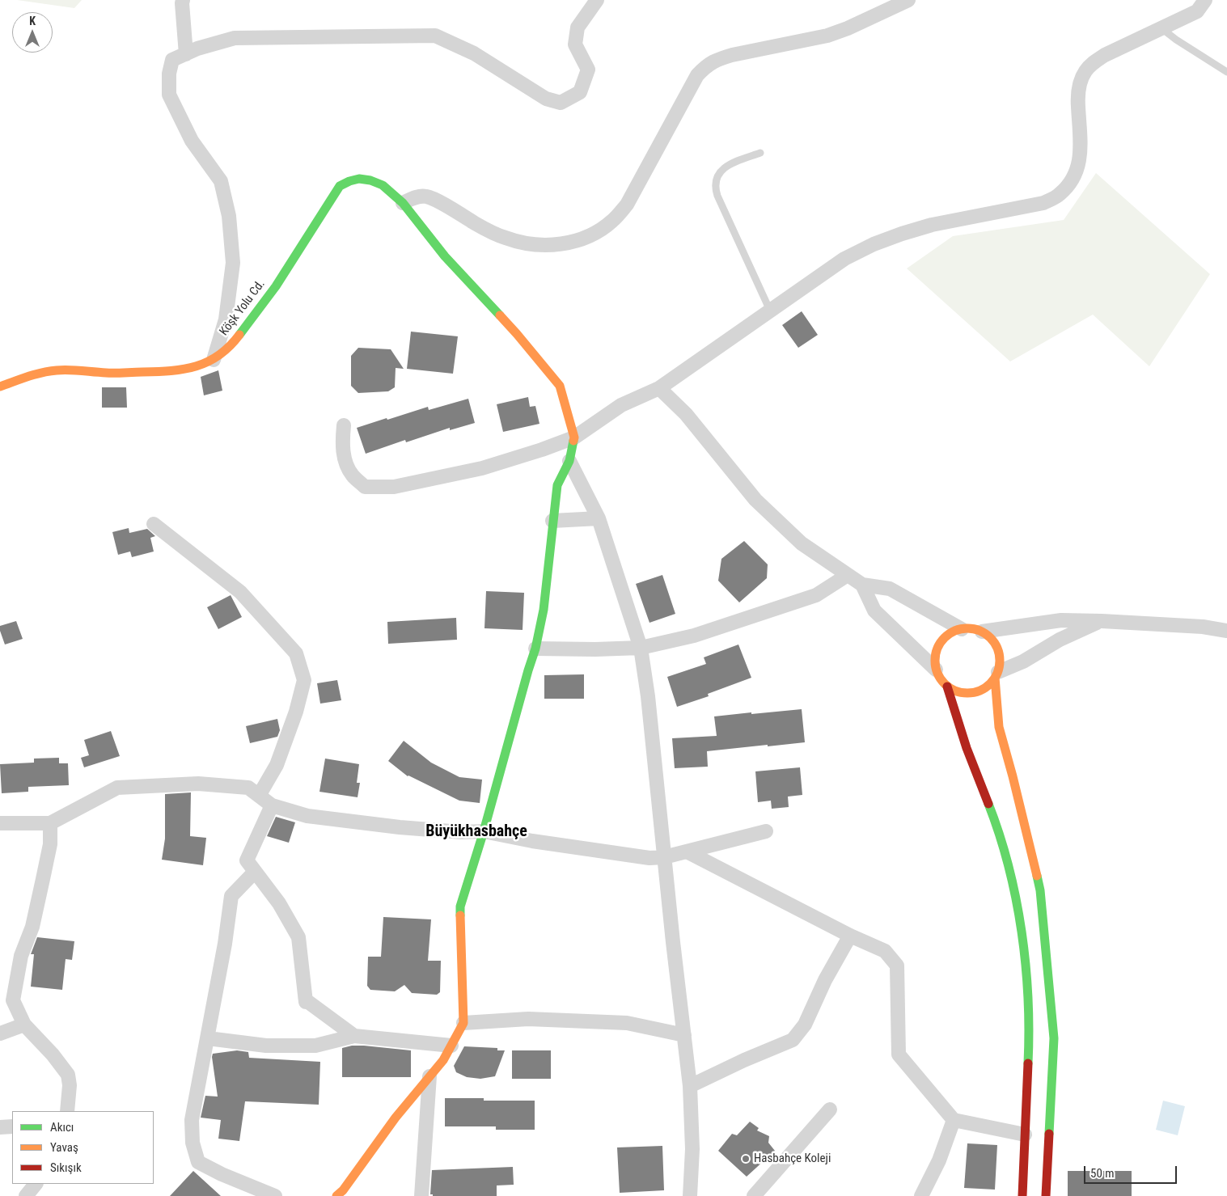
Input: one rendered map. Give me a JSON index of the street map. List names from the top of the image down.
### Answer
{
  "streets": {
    "street": ["Köşk Yolu Cd."]
  },
  "districts": ["Büyükhasbahçe"],
  "places": ["Hasbahçe Koleji"],
  "legend": ["Akıcı", "Yavaş", "Sıkışık"],
  "scale_bar": "50 m",
  "north": "top"
}
